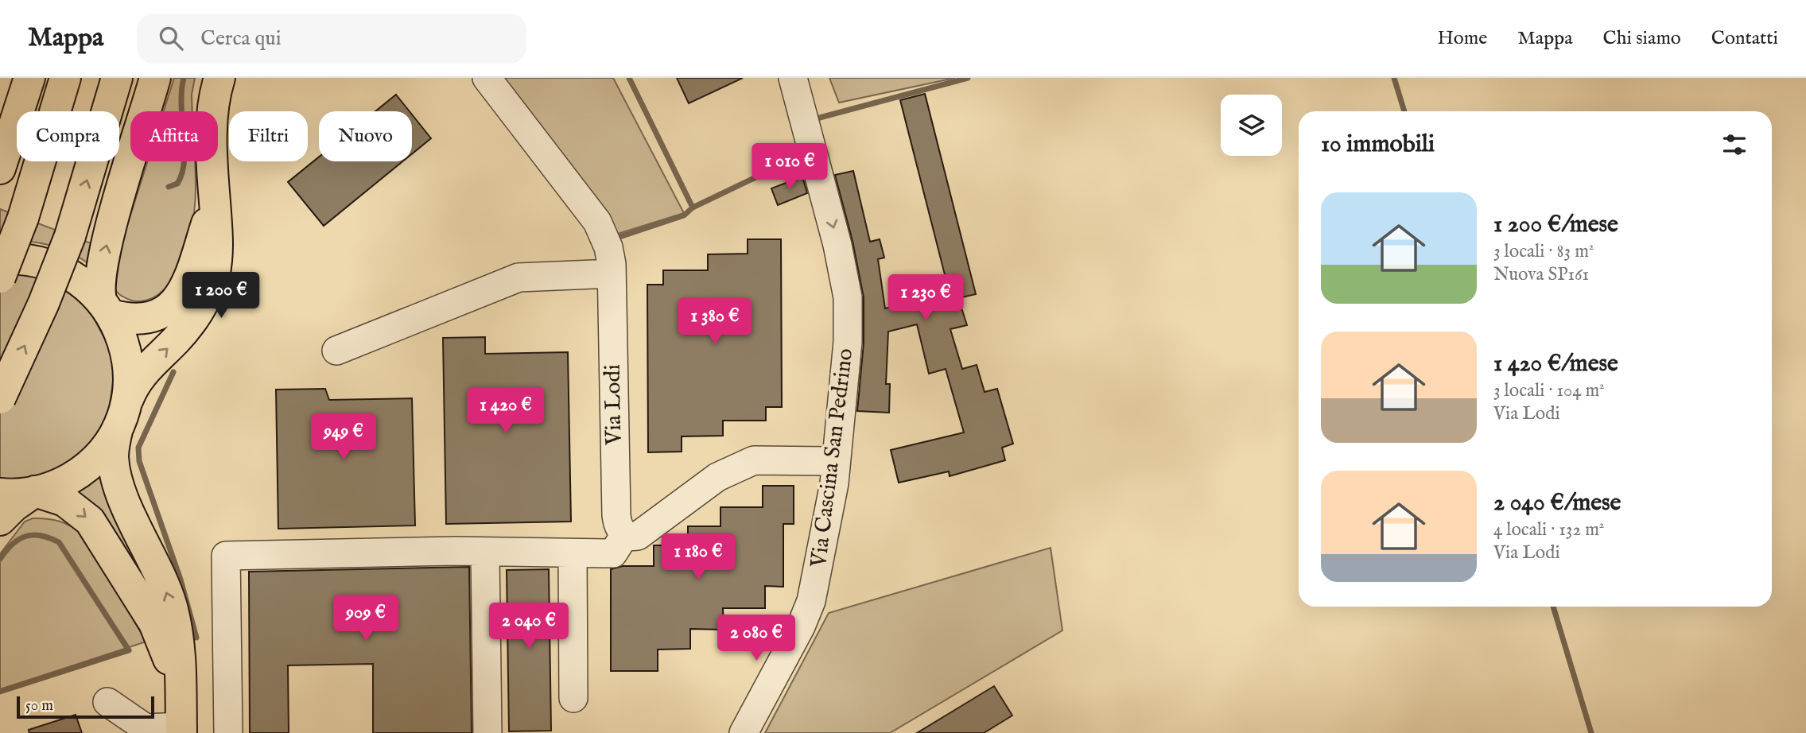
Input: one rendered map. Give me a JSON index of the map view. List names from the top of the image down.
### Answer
{
  "streets": {
    "street": ["Via Lodi", "Via Cascina San Pedrino"]
  },
  "one_way": ["Via Cascina San Pedrino"],
  "scale_bar": "50 m",
  "page": {
    "header": "Mappa",
    "search": "Cerca qui",
    "nav": [
      "Home",
      "Mappa",
      "Chi siamo",
      "Contatti"
    ],
    "chip": [
      "Compra",
      "Affitta",
      "Filtri",
      "Nuovo"
    ],
    "heading": "10 immobili",
    "price": [
      "1 010 €",
      "1 200 €",
      "1 230 €",
      "1 380 €",
      "1 420 €",
      "949 €",
      "1 180 €",
      "909 €",
      "2 040 €",
      "2 080 €"
    ],
    "list": [
      {
        "name": "1 200 €/mese",
        "note": "3 locali · 83 m² · Nuova SP161"
      },
      {
        "name": "1 420 €/mese",
        "note": "3 locali · 104 m² · Via Lodi"
      },
      {
        "name": "2 040 €/mese",
        "note": "4 locali · 132 m² · Via Lodi"
      }
    ],
    "scale": "50 m"
  }
}
